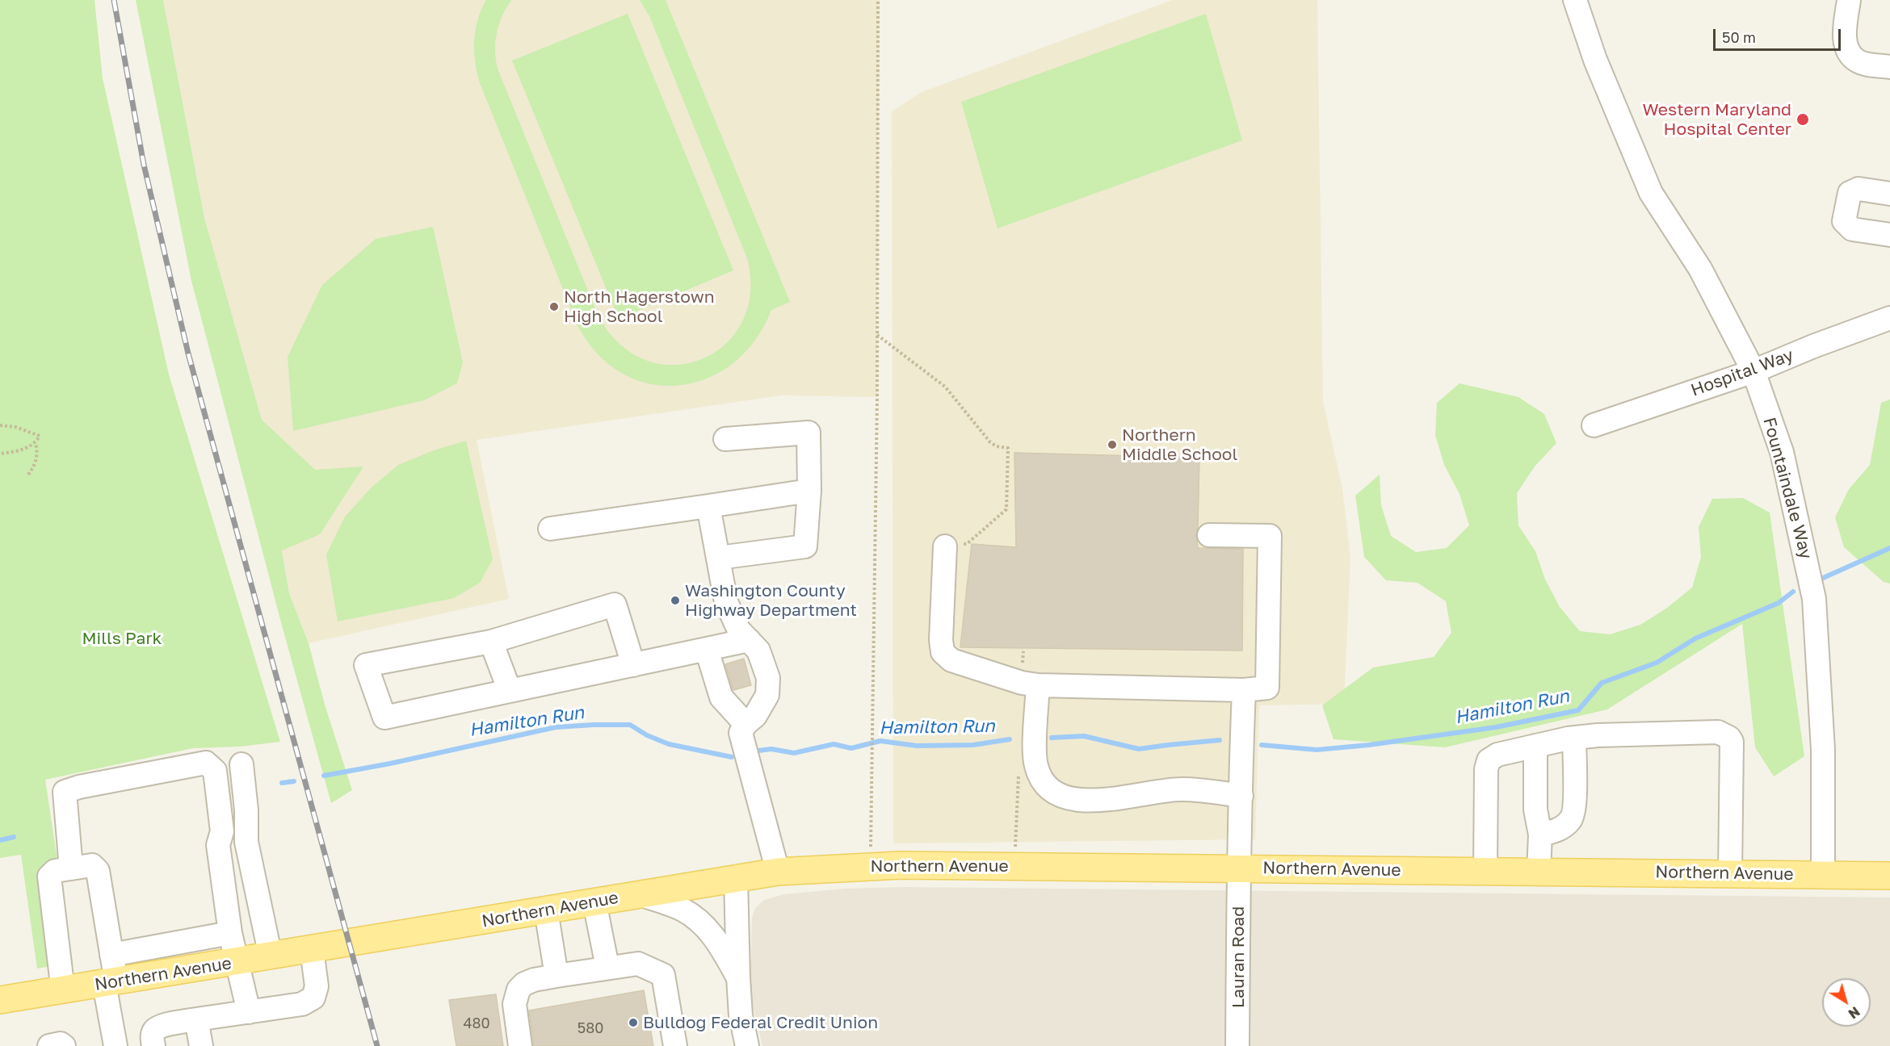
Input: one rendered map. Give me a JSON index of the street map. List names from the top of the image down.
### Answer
{
  "streets": {
    "main road": ["Northern Avenue"],
    "street": ["Hospital Way", "Fountaindale Way", "Lauran Road"]
  },
  "crossings": [
    ["Hospital Way", "Fountaindale Way"],
    ["Fountaindale Way", "Northern Avenue"],
    ["Northern Avenue", "Lauran Road"]
  ],
  "water": ["Hamilton Run"],
  "parks": ["Mills Park"],
  "places": [
    "Western Maryland Hospital Center",
    "North Hagerstown High School",
    "Northern Middle School",
    "Washington County Highway Department",
    "Bulldog Federal Credit Union"
  ],
  "house_numbers": ["480", "580"],
  "scale_bar": "50 m",
  "north": "bottom right"
}
